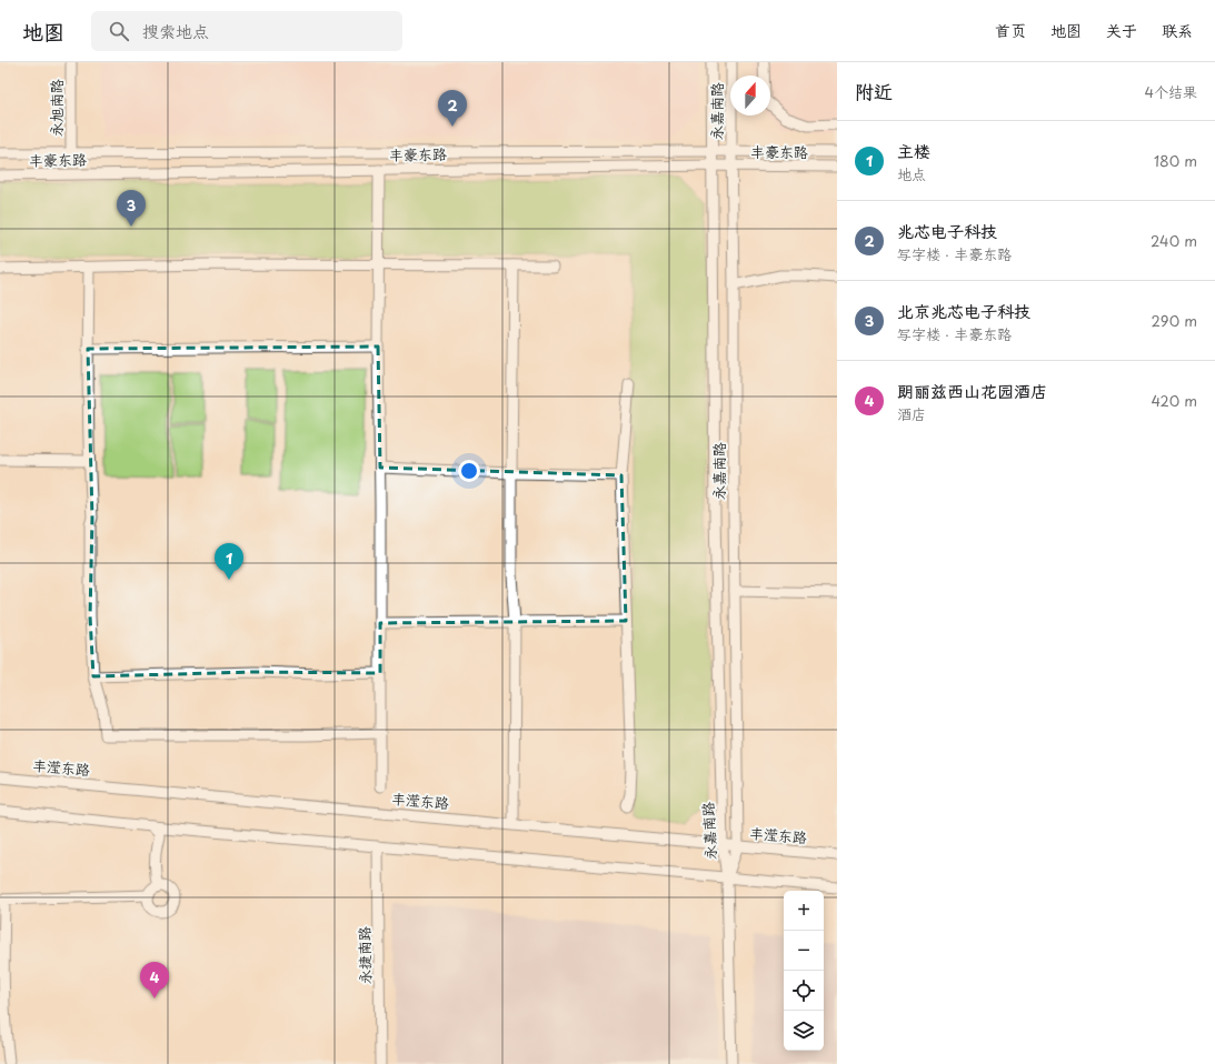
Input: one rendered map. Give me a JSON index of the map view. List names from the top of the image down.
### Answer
{
  "streets": {
    "street": [
      "永旭南路",
      "永嘉南路",
      "丰豪东路",
      "丰滢东路",
      "永捷南路"
    ]
  },
  "crossings": [
    ["永旭南路", "丰豪东路"],
    ["永嘉南路", "丰豪东路"],
    ["永嘉南路", "丰滢东路"]
  ],
  "north": "top",
  "page": {
    "header": "地图",
    "search": "搜索地点",
    "nav": [
      "首页",
      "地图",
      "关于",
      "联系"
    ],
    "heading": ["附近", "4个结果"],
    "pins": [
      "2",
      "3",
      "1",
      "4"
    ],
    "list": [
      {
        "mark": "1",
        "name": "主楼",
        "note": "地点",
        "value": "180 m"
      },
      {
        "mark": "2",
        "name": "兆芯电子科技",
        "note": "写字楼 · 丰豪东路",
        "value": "240 m"
      },
      {
        "mark": "3",
        "name": "北京兆芯电子科技",
        "note": "写字楼 · 丰豪东路",
        "value": "290 m"
      },
      {
        "mark": "4",
        "name": "朗丽兹西山花园酒店",
        "note": "酒店",
        "value": "420 m"
      }
    ],
    "map_buttons": ["+", "−"]
  }
}
